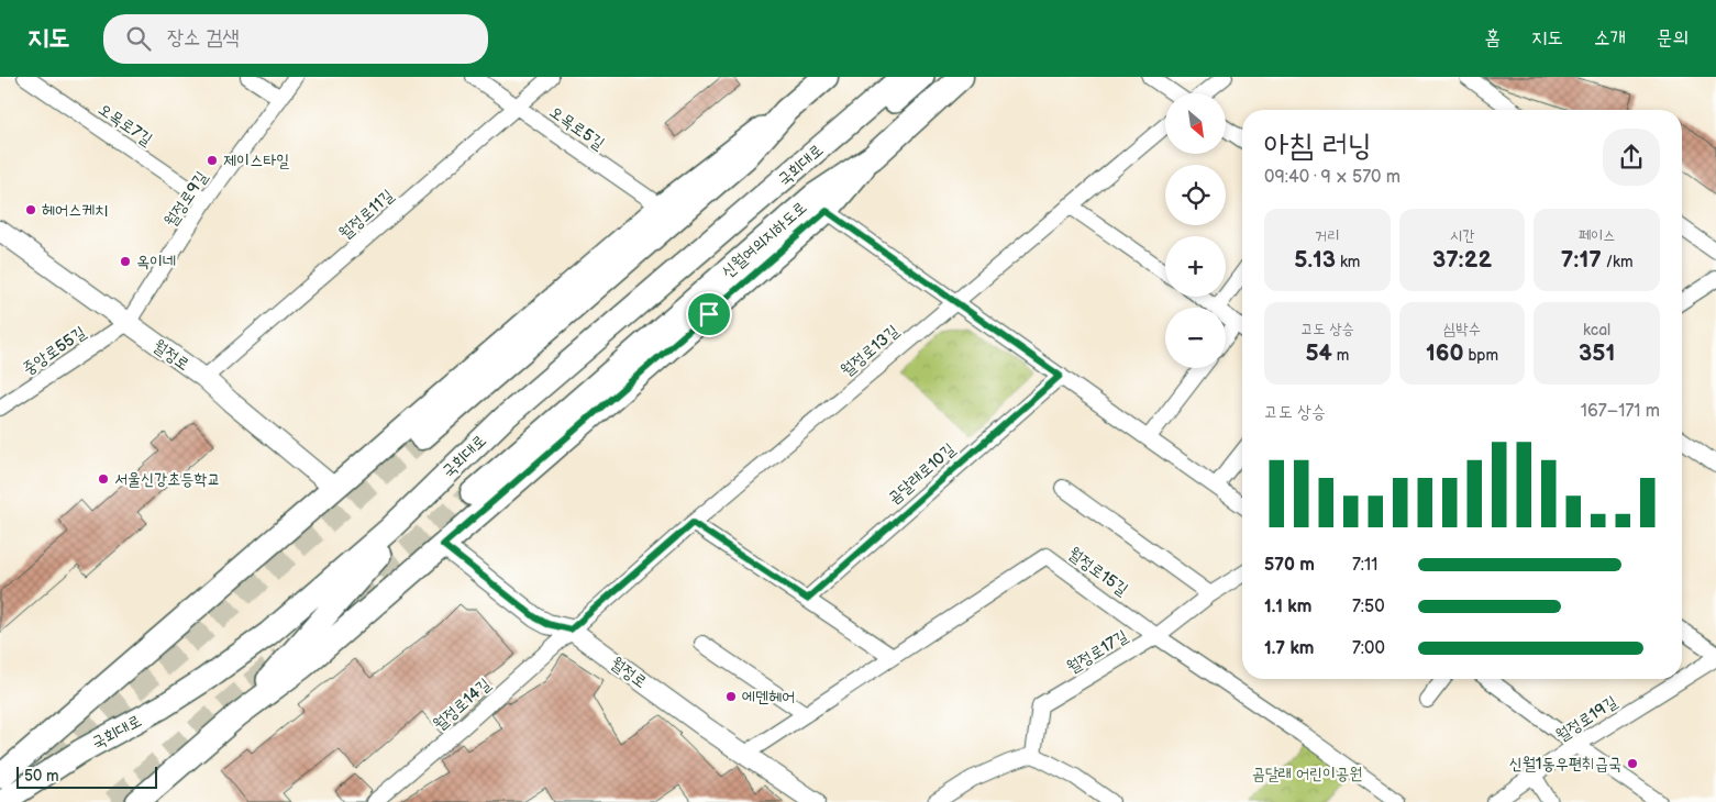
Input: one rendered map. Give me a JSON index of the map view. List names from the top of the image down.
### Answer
{
  "streets": {
    "highway": ["신월여의지하도로"],
    "main road": ["국회대로"],
    "street": [
      "오목로7길",
      "오목로5길",
      "월정로9길",
      "월정로11길",
      "중앙로55길",
      "월정로13길",
      "월정로",
      "곰달래로10길",
      "월정로15길",
      "월정로17길",
      "월정로14길",
      "월정로19길"
    ]
  },
  "crossings": [
    ["오목로7길", "월정로9길"],
    ["오목로5길", "월정로11길"],
    ["월정로9길", "중앙로55길"],
    ["월정로9길", "월정로"],
    ["월정로11길", "월정로"],
    ["중앙로55길", "월정로"],
    ["월정로13길", "월정로"],
    ["월정로13길", "월정로14길"],
    ["월정로", "월정로15길"],
    ["월정로", "월정로14길"],
    ["월정로15길", "월정로17길"]
  ],
  "parks": ["곰달래 어린이공원"],
  "places": [
    "제이스타일",
    "헤어스케치",
    "옥이네",
    "서울신강초등학교",
    "에덴헤어",
    "신월1동우편취급국"
  ],
  "scale_bar": "50 m",
  "north": "bottom right",
  "page": {
    "header": "지도",
    "search": "장소 검색",
    "nav": [
      "홈",
      "지도",
      "소개",
      "문의"
    ],
    "map_buttons": ["+", "−"],
    "heading": ["아침 러닝", "09:40 · 9 × 570 m"],
    "stats": [
      ["거리", "5.13 km"],
      ["시간", "37:22"],
      ["페이스", "7:17 /km"],
      ["고도 상승", "54 m"],
      ["심박수", "160 bpm"],
      ["kcal", "351"]
    ],
    "chart": ["고도 상승", "167–171 m"],
    "list": [
      {
        "name": "570 m",
        "note": "7:11"
      },
      {
        "name": "1.1 km",
        "note": "7:50"
      },
      {
        "name": "1.7 km",
        "note": "7:00"
      }
    ],
    "scale": "50 m"
  }
}
